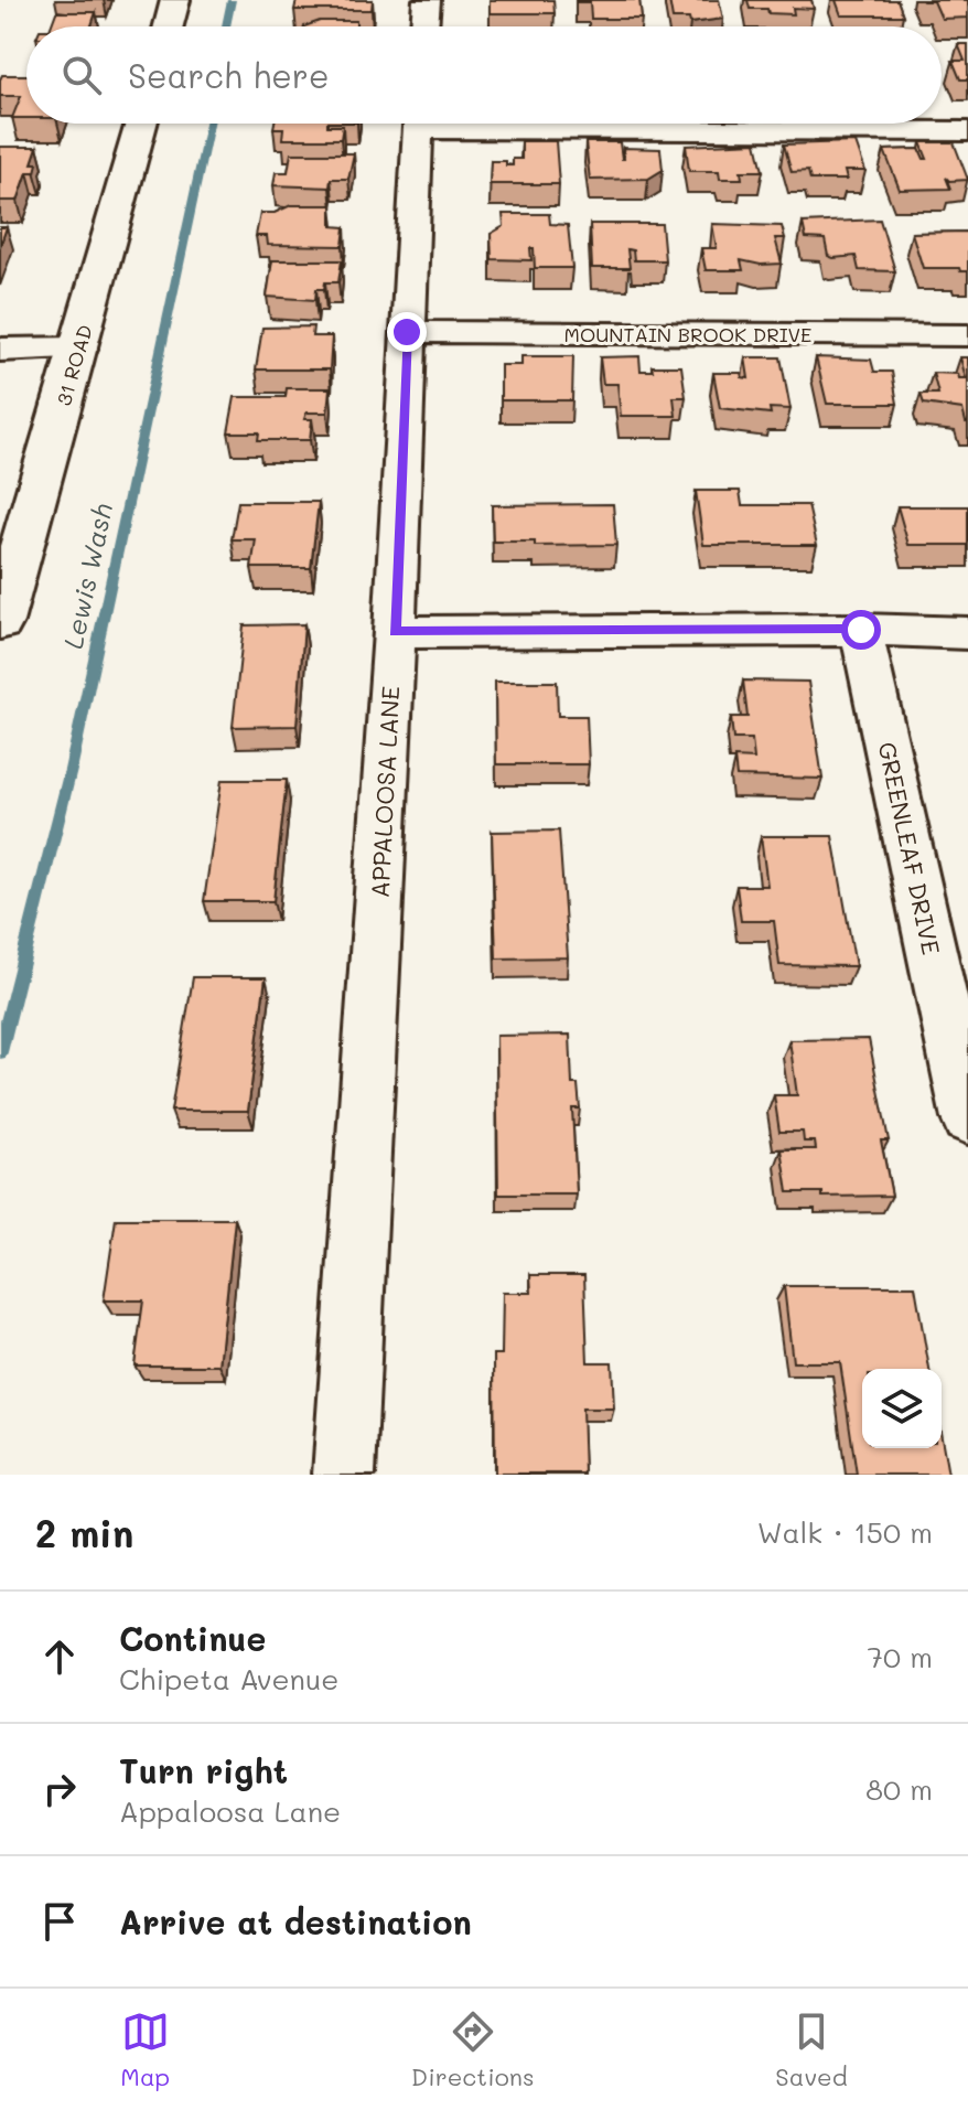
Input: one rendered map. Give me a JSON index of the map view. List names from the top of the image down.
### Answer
{
  "streets": {
    "street": [
      "MOUNTAIN BROOK DRIVE",
      "31 ROAD",
      "APPALOOSA LANE",
      "GREENLEAF DRIVE"
    ]
  },
  "crossings": [
    ["MOUNTAIN BROOK DRIVE", "APPALOOSA LANE"]
  ],
  "water": ["Lewis Wash"],
  "page": {
    "search": "Search here",
    "heading": ["2 min", "Walk · 150 m"],
    "list": [
      ["Continue", "Chipeta Avenue", "70 m"],
      ["Turn right", "Appaloosa Lane", "80 m"],
      "Arrive at destination"
    ],
    "nav": ["Map", "Directions", "Saved"]
  }
}
